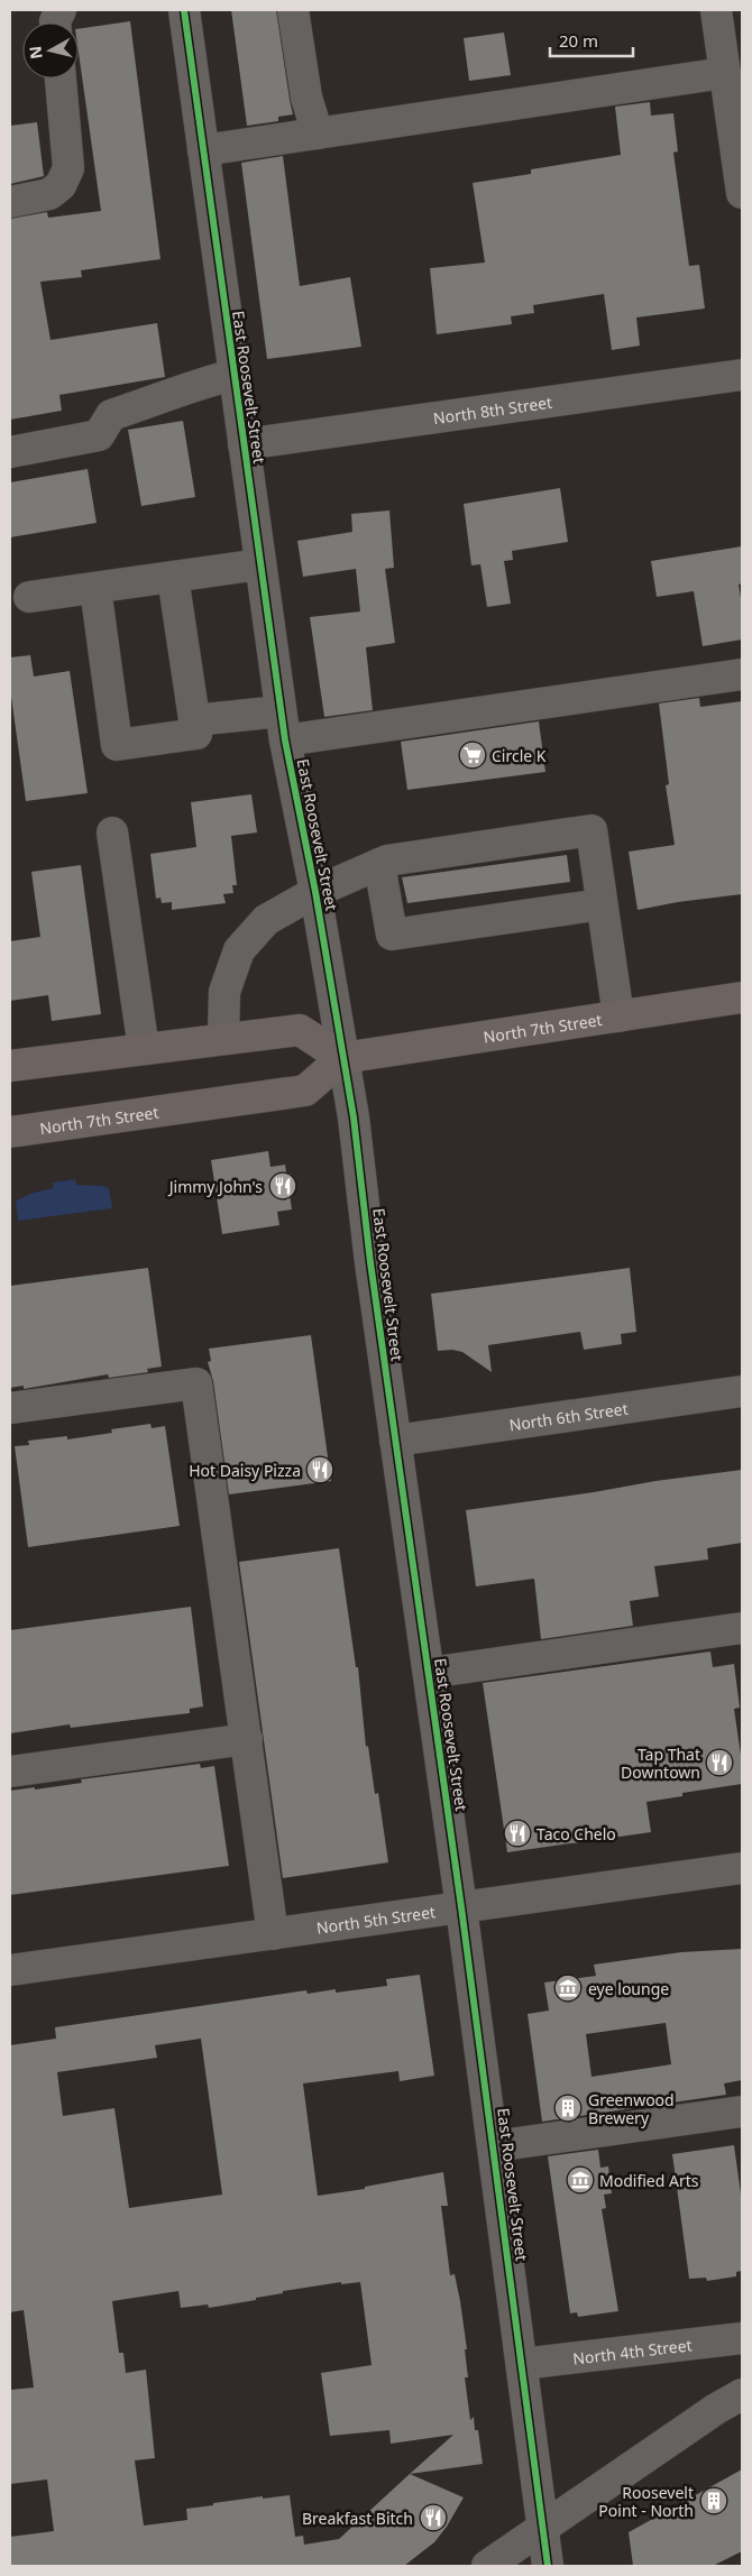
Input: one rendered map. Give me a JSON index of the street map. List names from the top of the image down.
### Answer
{
  "streets": {
    "main road": ["North 7th Street"],
    "street": [
      "East Roosevelt Street",
      "North 8th Street",
      "North 6th Street",
      "North 5th Street",
      "North 4th Street"
    ]
  },
  "crossings": [
    ["East Roosevelt Street", "North 8th Street"],
    ["East Roosevelt Street", "North 7th Street"],
    ["East Roosevelt Street", "North 6th Street"],
    ["East Roosevelt Street", "North 5th Street"],
    ["East Roosevelt Street", "North 4th Street"]
  ],
  "places": {
    "supermarket": ["Circle K"],
    "restaurant": [
      "Jimmy John's",
      "Hot Daisy Pizza",
      "Tap That Downtown",
      "Taco Chelo",
      "Breakfast Bitch"
    ],
    "museum": ["eye lounge", "Modified Arts"],
    "building": ["Greenwood Brewery", "Roosevelt Point - North"]
  },
  "scale_bar": "20 m",
  "north": "left"
}
